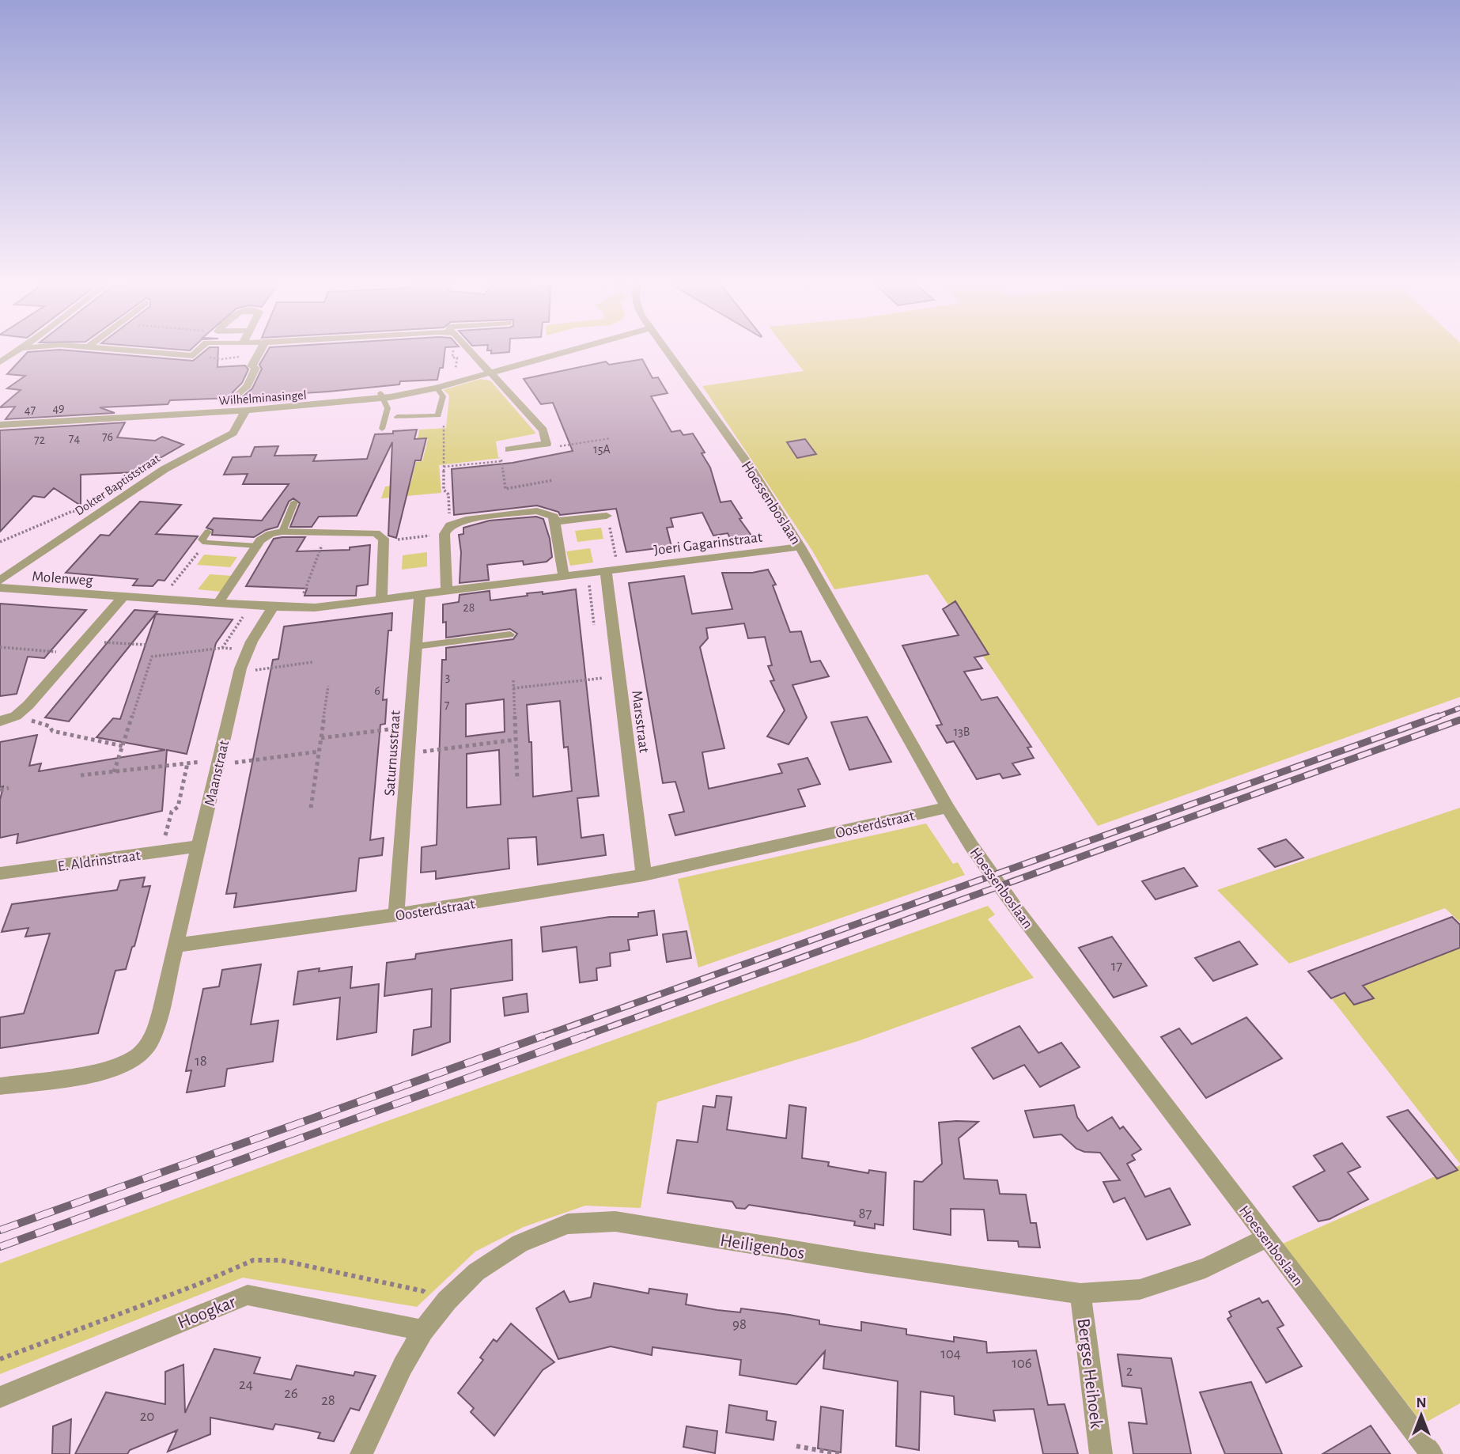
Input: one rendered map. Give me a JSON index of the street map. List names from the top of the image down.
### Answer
{
  "streets": {
    "street": [
      "Wilhelminasingel",
      "Dokter Baptiststraat",
      "Hoessenboslaan",
      "Joeri Gagarinstraat",
      "Molenweg",
      "Marsstraat",
      "Saturnusstraat",
      "Maanstraat",
      "Oosterdstraat",
      "E. Aldrinstraat",
      "Heiligenbos",
      "Hoogkar",
      "Bergse Heihoek"
    ]
  },
  "crossings": [
    ["Wilhelminasingel", "Dokter Baptiststraat"],
    ["Hoessenboslaan", "Joeri Gagarinstraat"],
    ["Hoessenboslaan", "Oosterdstraat"],
    ["Hoessenboslaan", "Heiligenbos"],
    ["Joeri Gagarinstraat", "Molenweg"],
    ["Joeri Gagarinstraat", "Marsstraat"],
    ["Joeri Gagarinstraat", "Saturnusstraat"],
    ["Joeri Gagarinstraat", "Maanstraat"],
    ["Marsstraat", "Oosterdstraat"],
    ["Saturnusstraat", "Oosterdstraat"],
    ["Maanstraat", "Oosterdstraat"],
    ["Maanstraat", "E. Aldrinstraat"],
    ["Heiligenbos", "Hoogkar"],
    ["Heiligenbos", "Bergse Heihoek"]
  ],
  "house_numbers": [
    "49",
    "47",
    "76",
    "74",
    "72",
    "15A",
    "28",
    "3",
    "6",
    "7",
    "13B",
    "17",
    "18",
    "87",
    "98",
    "104",
    "106",
    "2",
    "24",
    "26",
    "28",
    "20"
  ],
  "north": "top"
}
